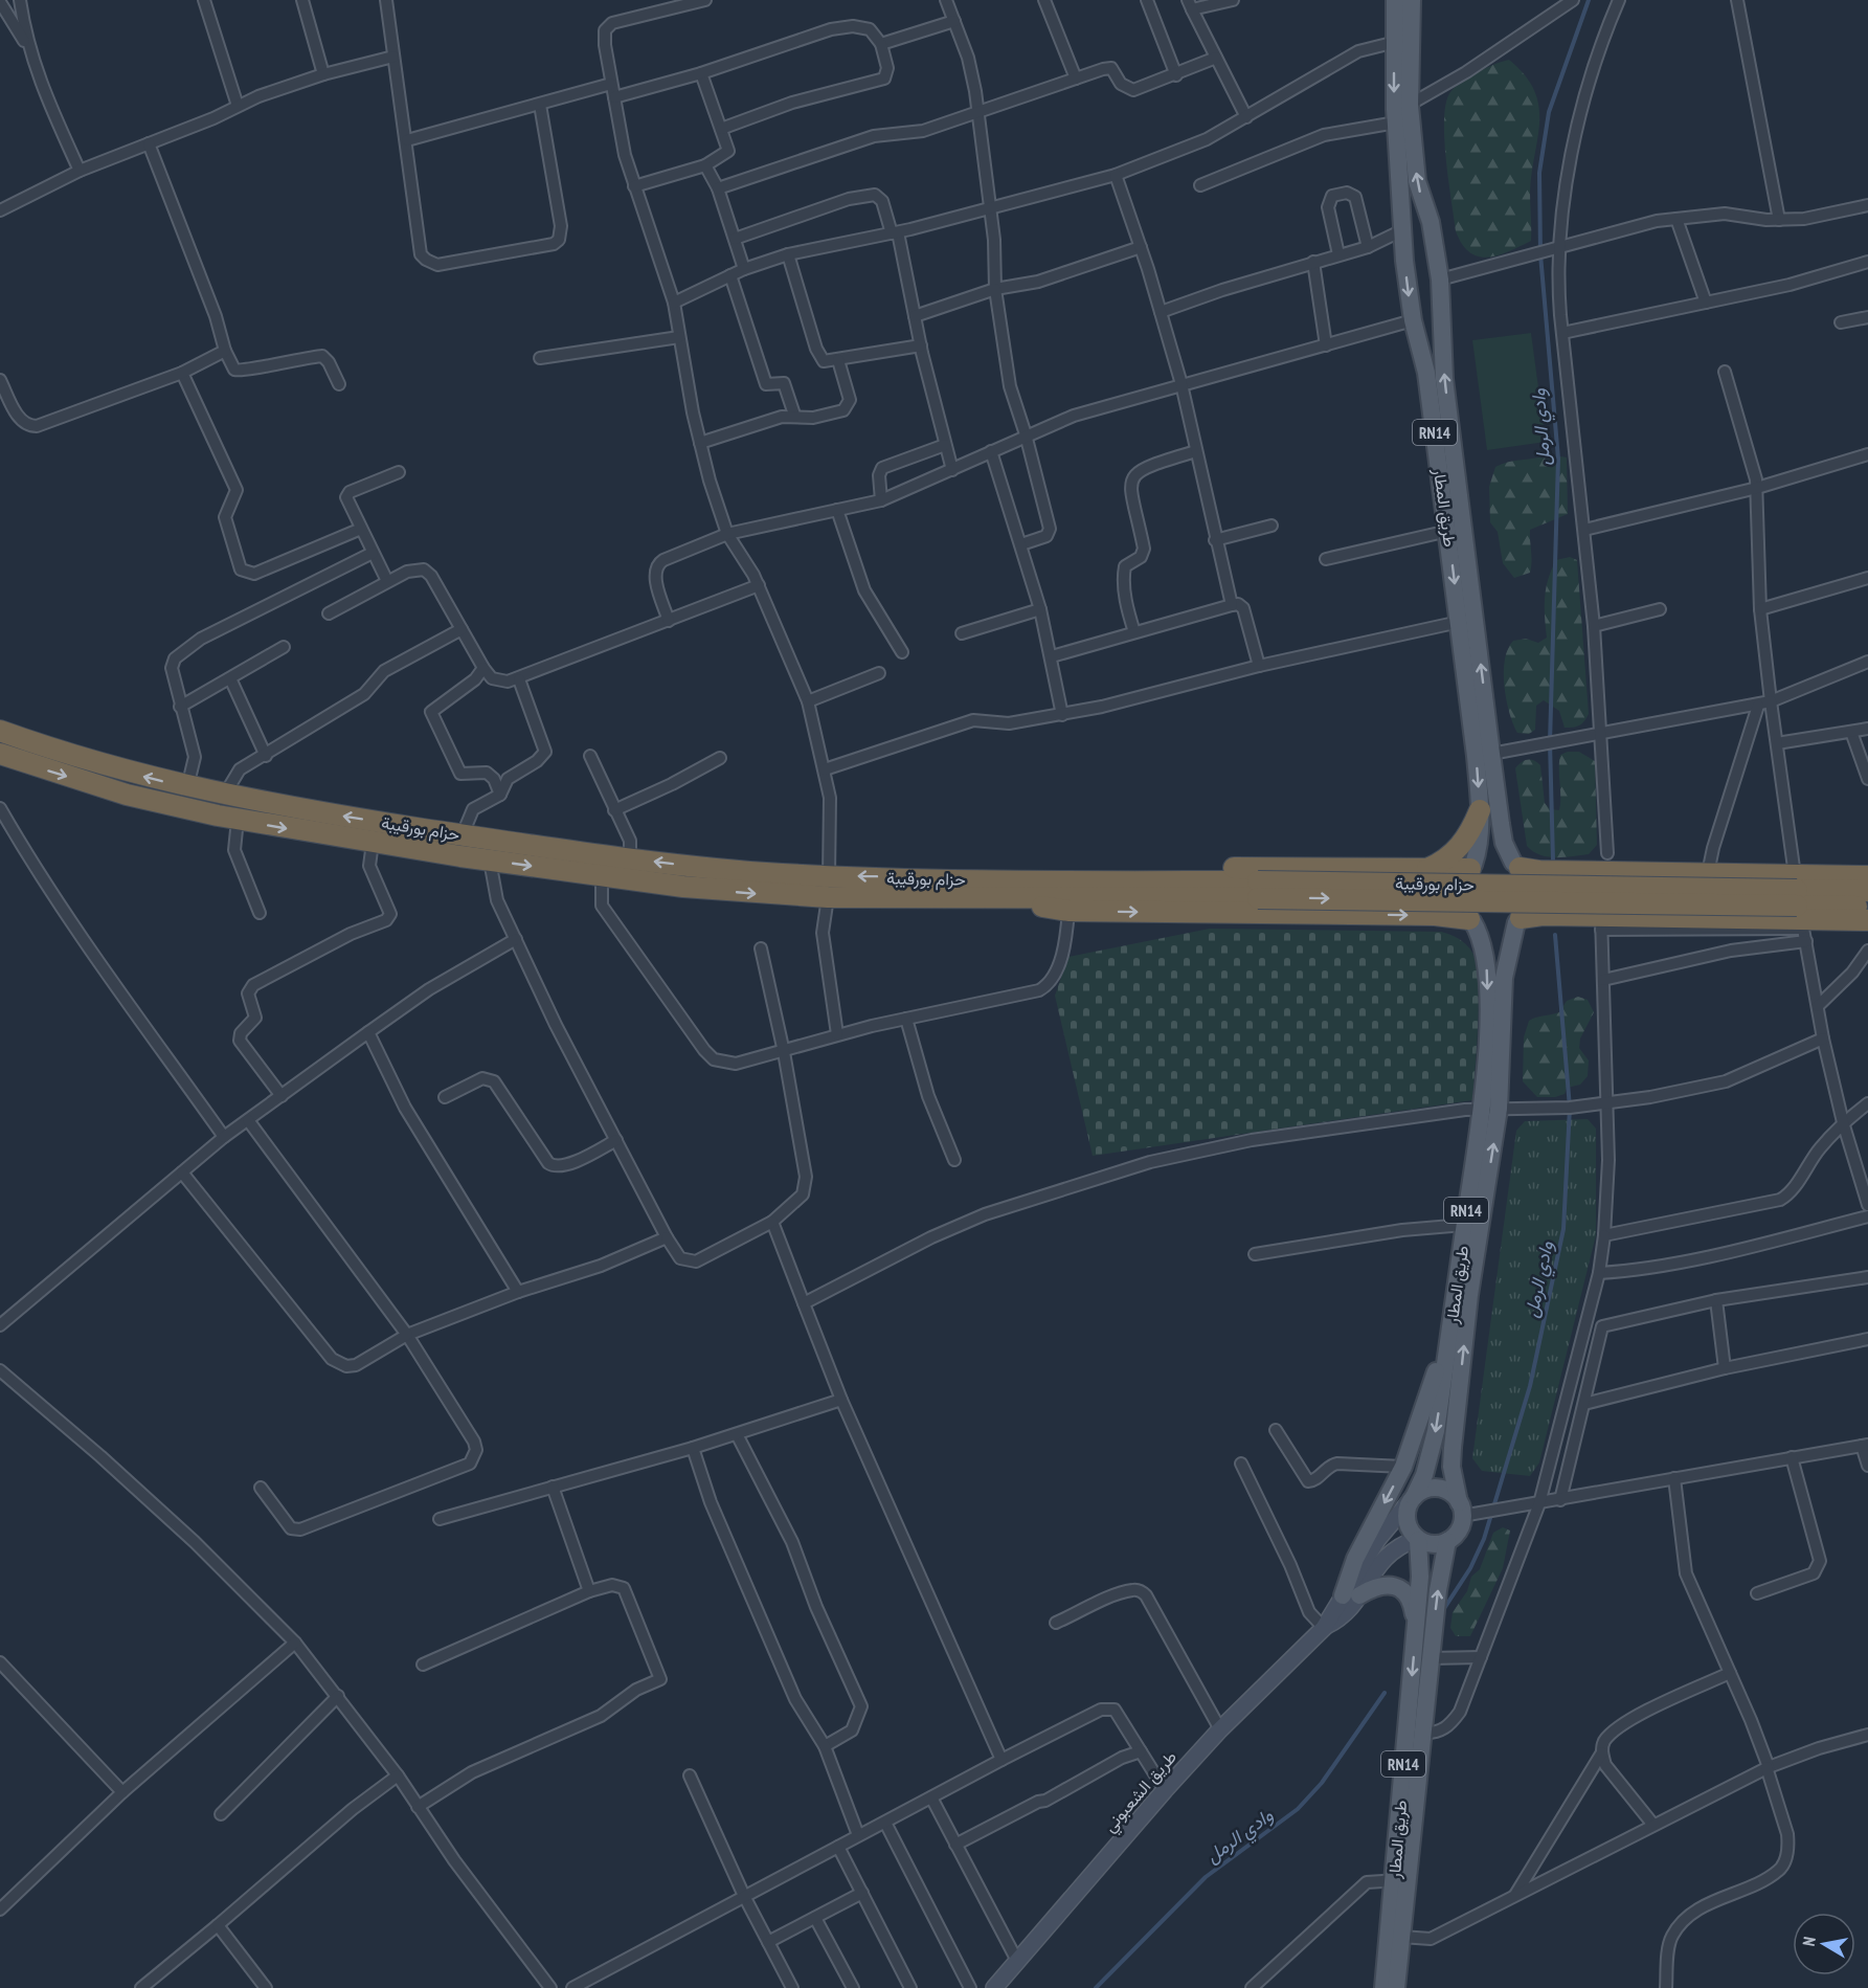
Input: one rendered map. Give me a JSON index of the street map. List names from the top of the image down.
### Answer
{
  "streets": {
    "highway": ["حزام بورقيبة"],
    "main road": ["RN14", "طريق المطار"],
    "street": ["طريق الشعبوني"]
  },
  "crossings": [
    ["RN14", "طريق المطار"],
    ["RN14", "طريق الشعبوني"],
    ["طريق المطار", "طريق الشعبوني"]
  ],
  "water": ["وادي الرمل"],
  "north": "left"
}
